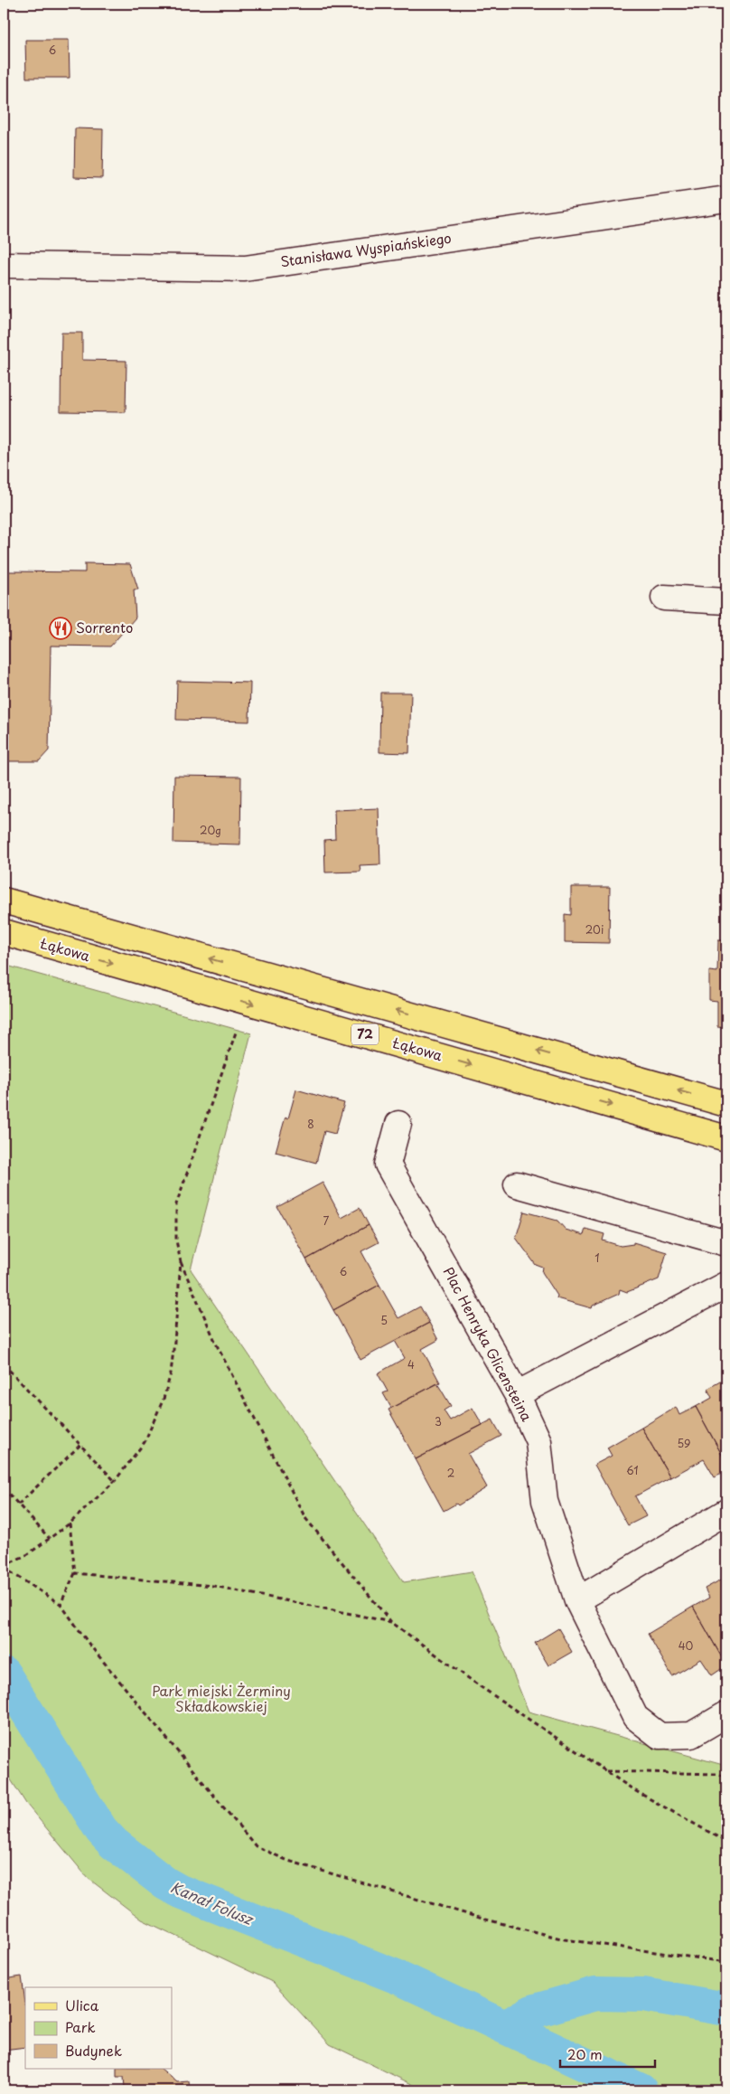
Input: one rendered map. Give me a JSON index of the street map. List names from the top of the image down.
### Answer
{
  "streets": {
    "main road": ["Łąkowa", "72"],
    "street": ["Stanisława Wyspiańskiego", "Plac Henryka Glicensteina"]
  },
  "water": ["Kanał Folusz"],
  "parks": ["Park miejski Żerminy Składkowskiej"],
  "places": {
    "restaurant": ["Sorrento"]
  },
  "house_numbers": [
    "6",
    "20g",
    "20i",
    "8",
    "7",
    "1",
    "6",
    "5",
    "4",
    "3",
    "59",
    "61",
    "2",
    "40"
  ],
  "legend": ["Ulica", "Park", "Budynek"],
  "scale_bar": "20 m"
}
